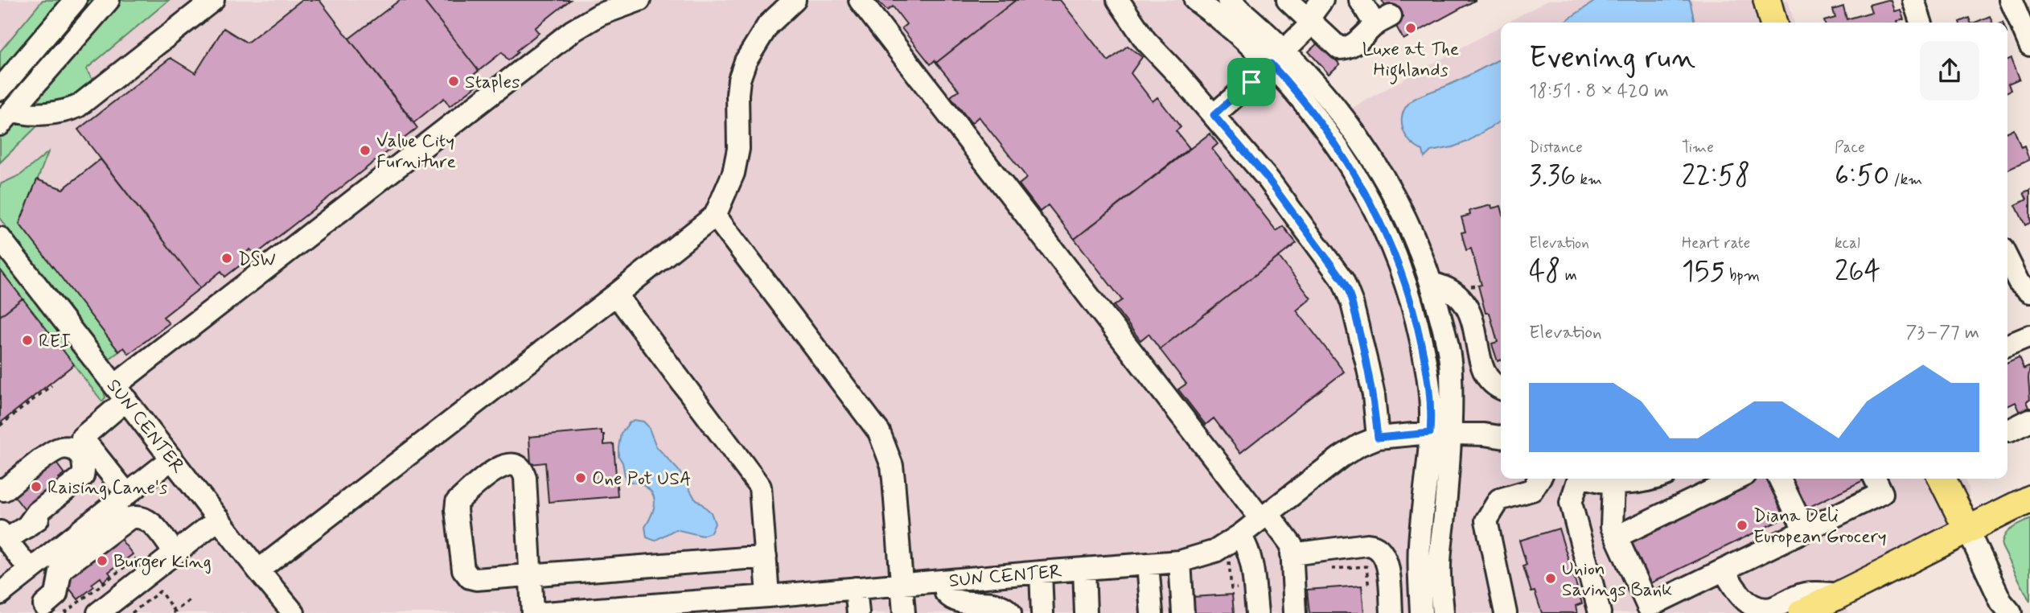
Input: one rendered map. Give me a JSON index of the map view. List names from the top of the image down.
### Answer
{
  "streets": {
    "street": ["SUN CENTER"]
  },
  "places": [
    "Luxe at The Highlands",
    "Staples",
    "Value City Furniture",
    "DSW",
    "REI",
    "One Pot USA",
    "Raising Cane's",
    "Diana Deli European Grocery",
    "Burger King",
    "Union Savings Bank"
  ],
  "page": {
    "heading": ["Evening run", "18:51 · 8 × 420 m"],
    "stats": [
      ["Distance", "3.36 km"],
      ["Time", "22:58"],
      ["Pace", "6:50 /km"],
      ["Elevation", "48 m"],
      ["Heart rate", "155 bpm"],
      ["kcal", "264"]
    ],
    "chart": ["Elevation", "73–77 m"]
  }
}
